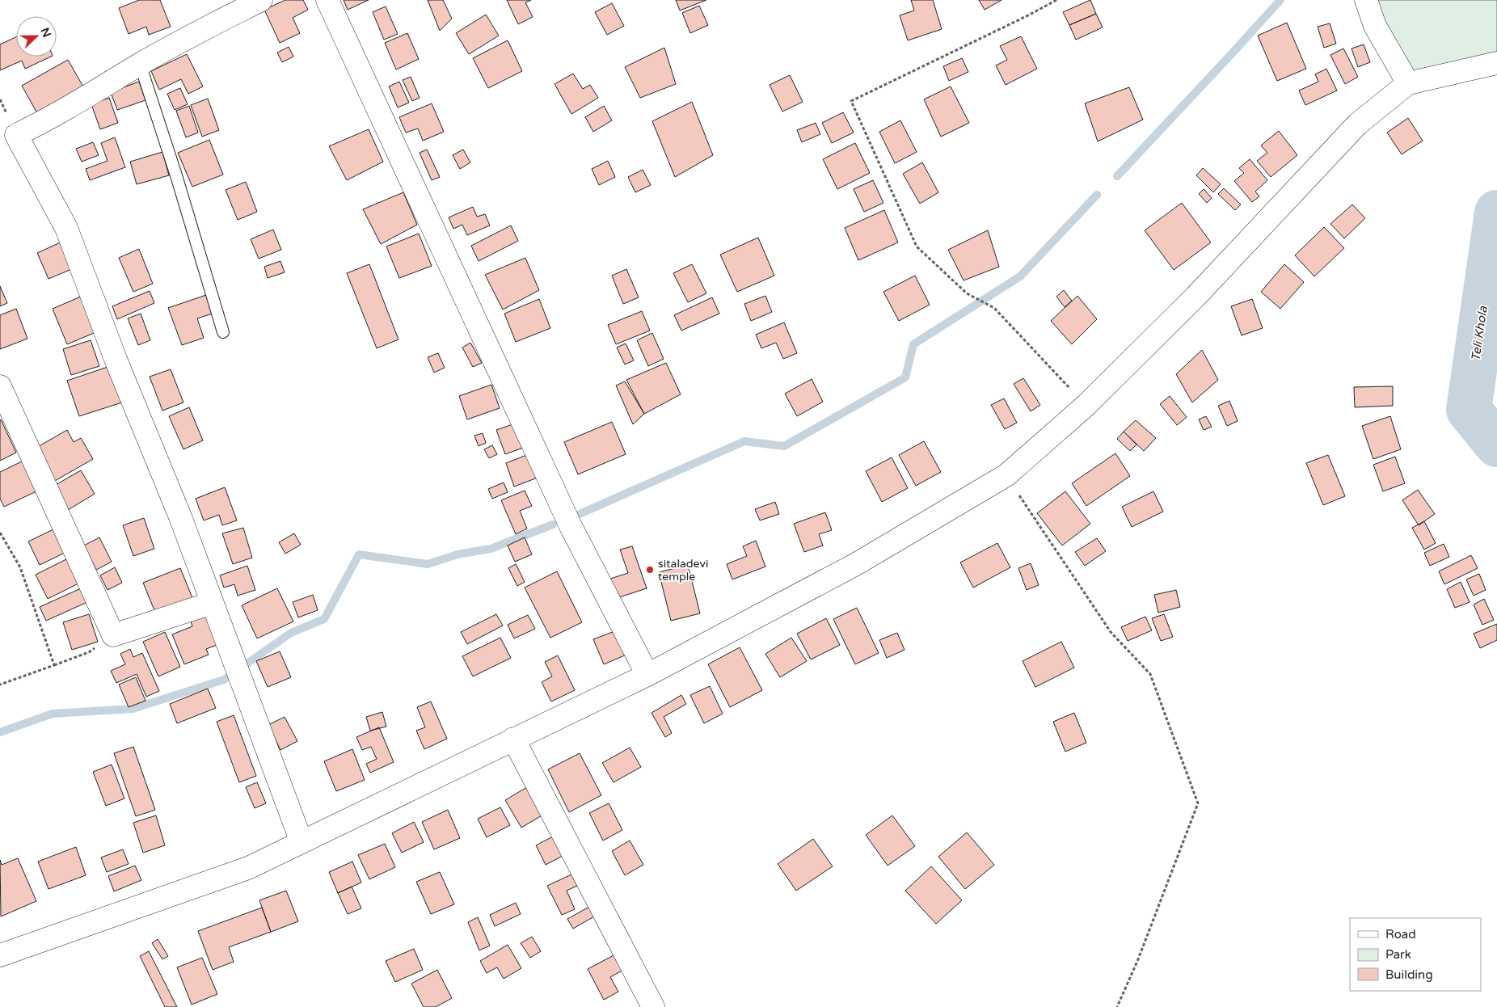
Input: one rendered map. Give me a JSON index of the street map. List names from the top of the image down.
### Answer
{
  "water": ["Teli Khola"],
  "places": ["sitaladevi temple"],
  "legend": ["Road", "Park", "Building"],
  "north": "right"
}
